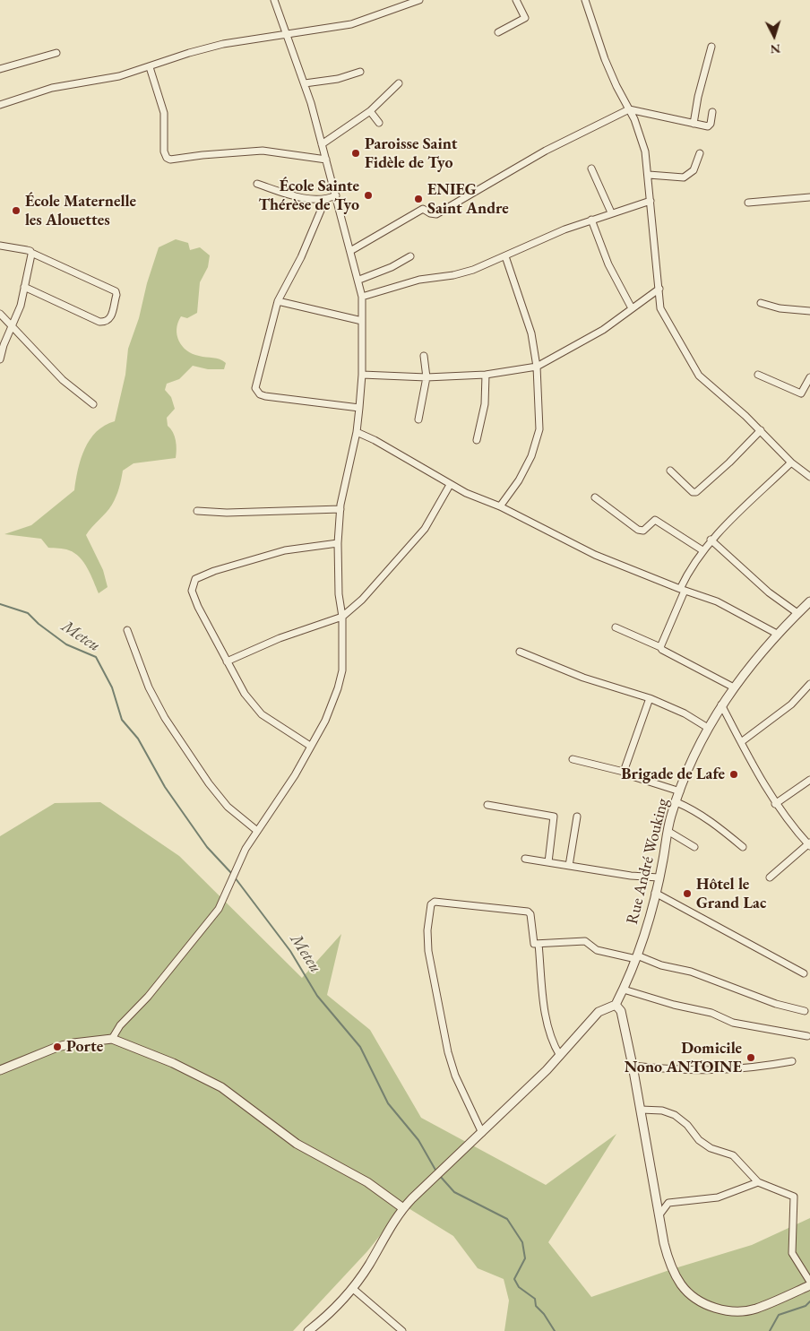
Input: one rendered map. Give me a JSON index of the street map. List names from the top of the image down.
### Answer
{
  "streets": {
    "street": ["Rue André Wouking"]
  },
  "water": ["Meteu"],
  "places": [
    "Paroisse Saint Fidèle de Tyo",
    "École Sainte Thérèse de Tyo",
    "ENIEG Saint Andre",
    "École Maternelle les Alouettes",
    "Brigade de Lafe",
    "Hôtel le Grand Lac",
    "Porte",
    "Domicile Nono ANTOINE"
  ],
  "north": "bottom"
}
